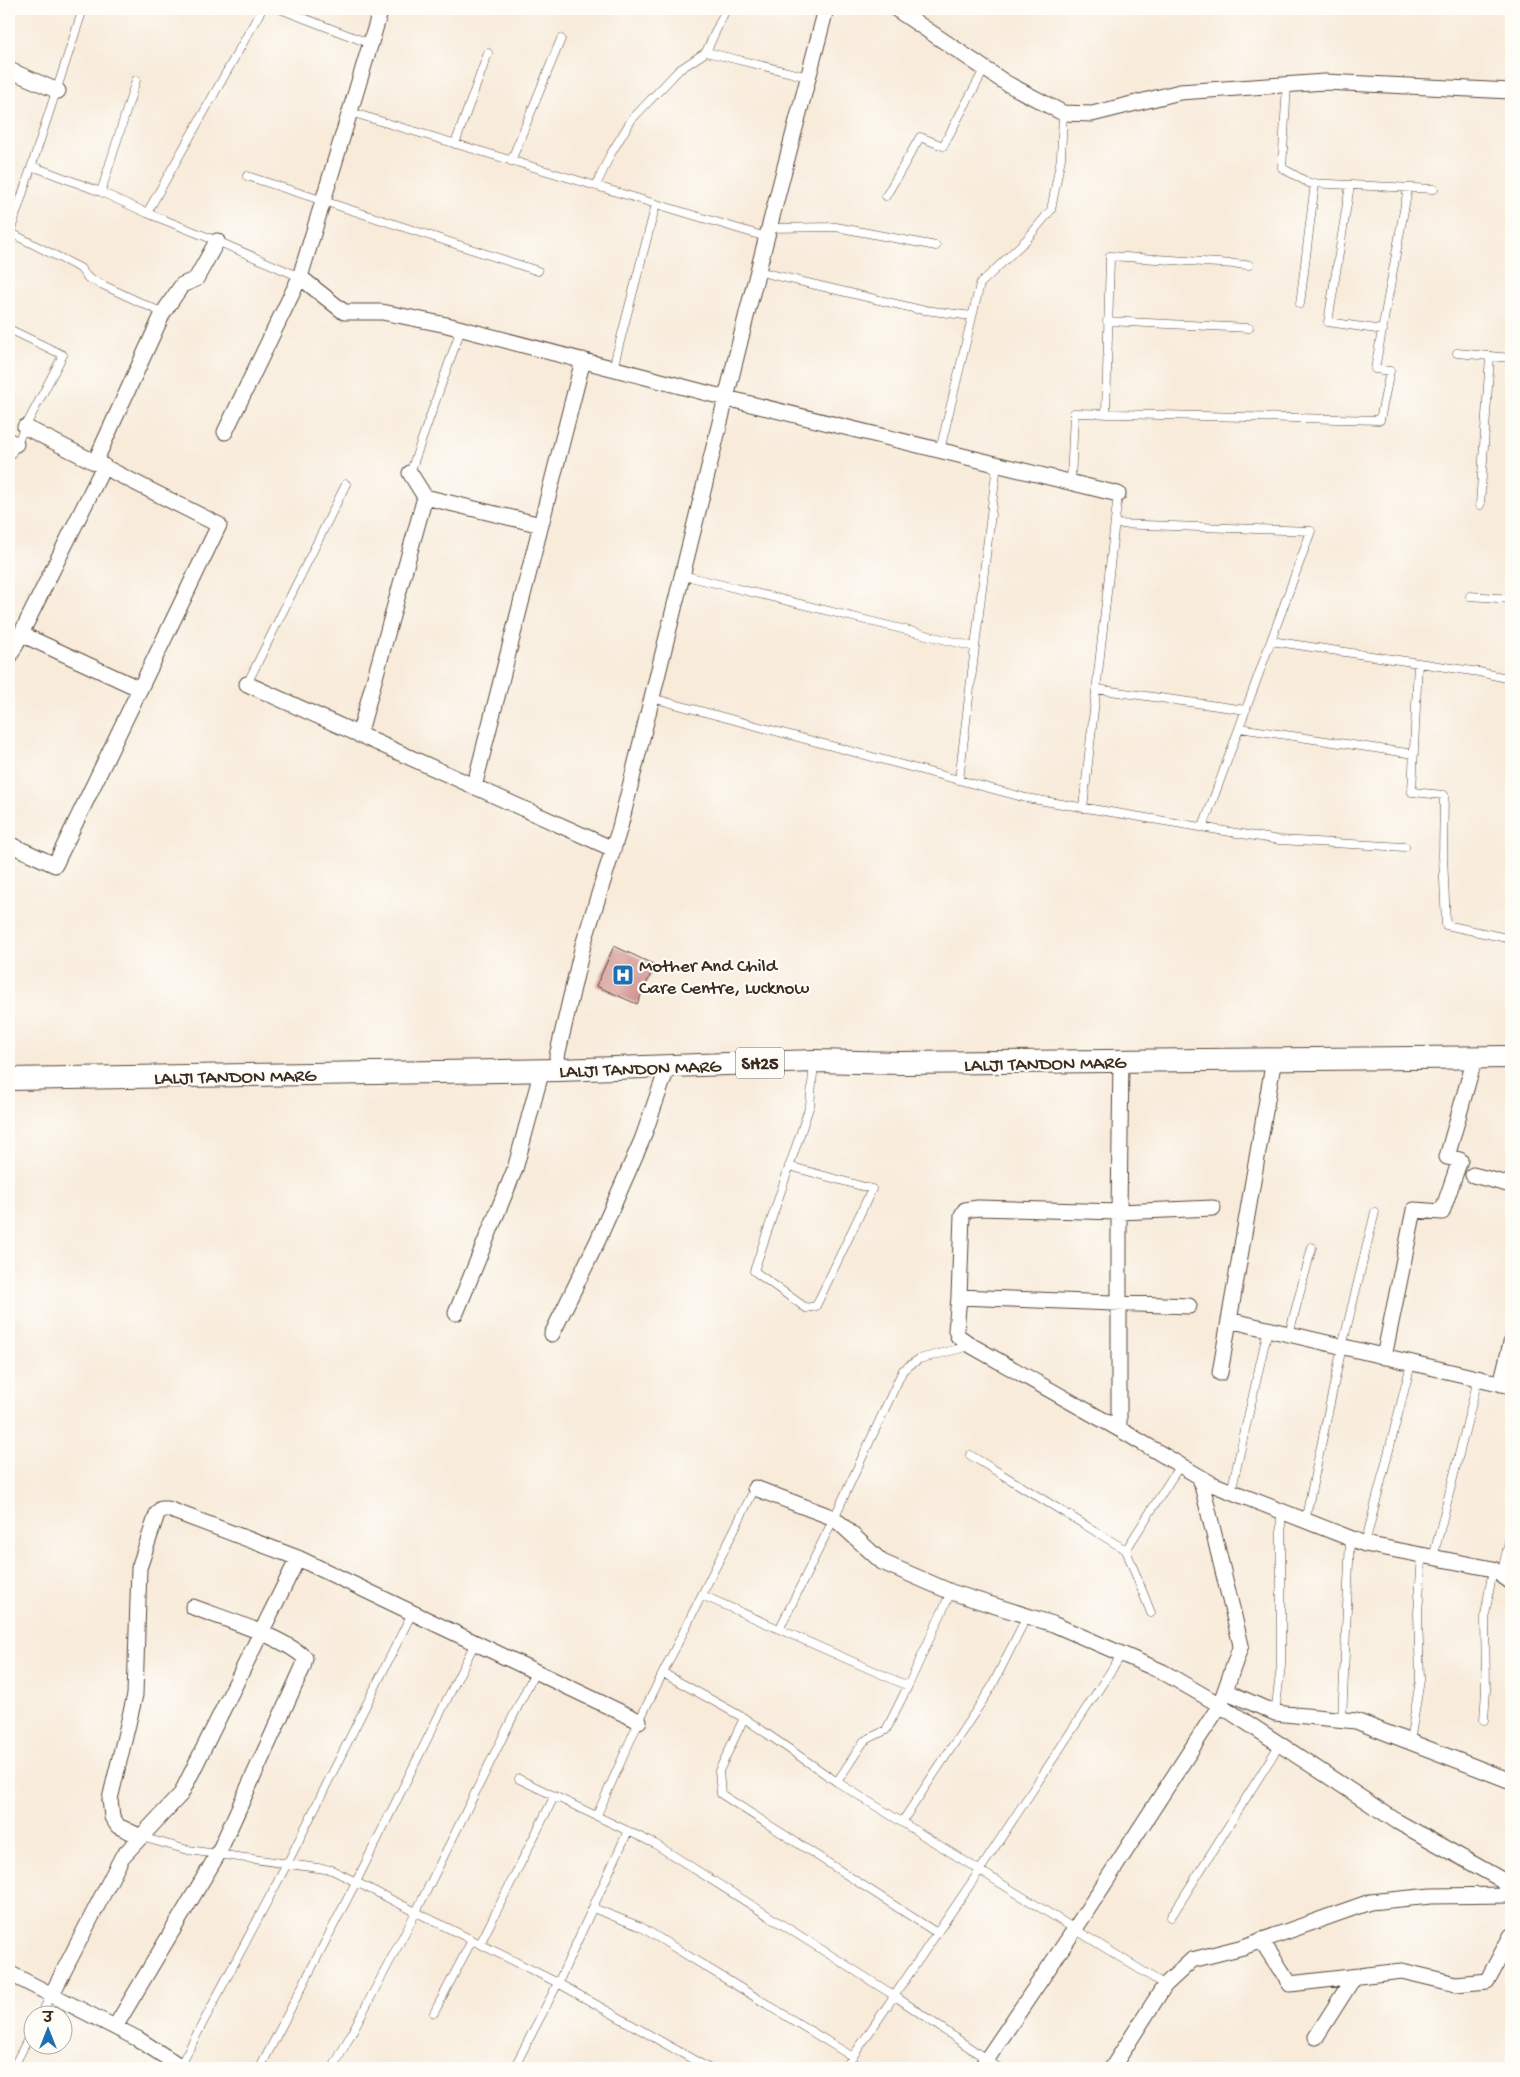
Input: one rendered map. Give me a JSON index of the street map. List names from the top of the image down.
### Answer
{
  "streets": {
    "main road": ["LALJI TANDON MARG", "SH25"]
  },
  "places": {
    "hospital": ["Mother And Child Care Centre, Lucknow"]
  },
  "north": "top"
}
